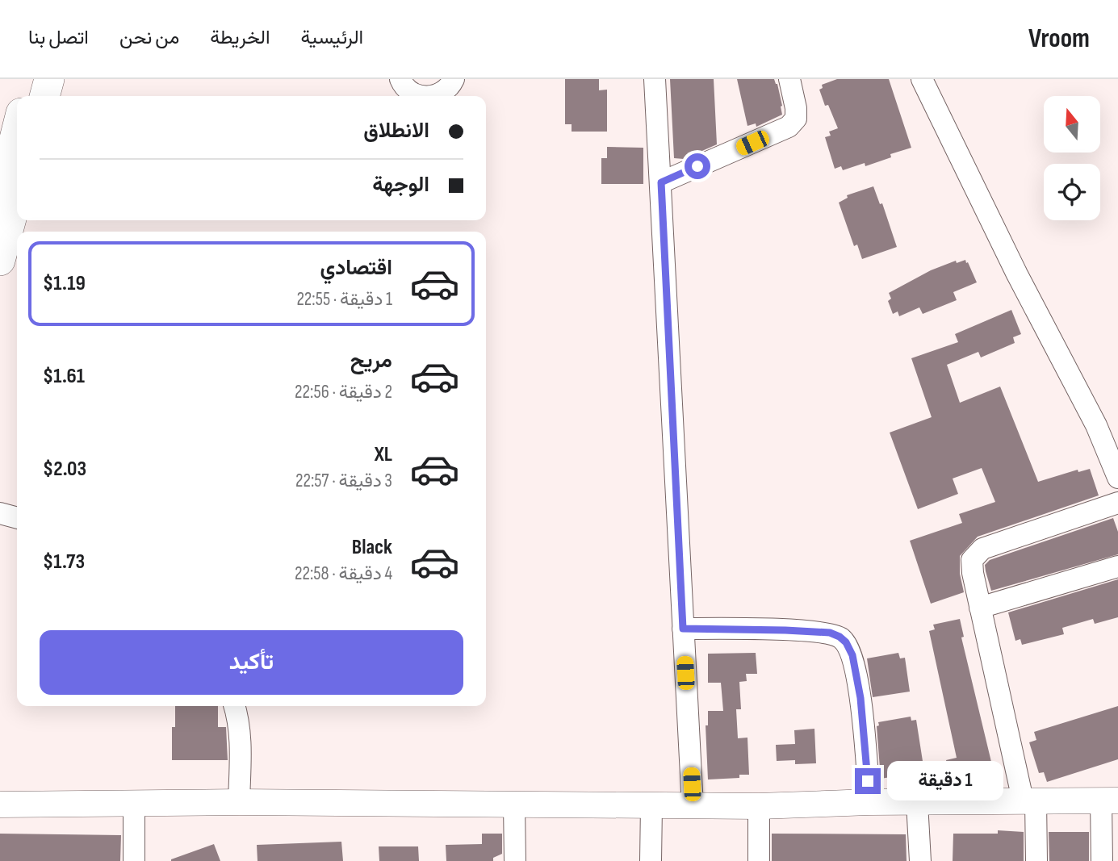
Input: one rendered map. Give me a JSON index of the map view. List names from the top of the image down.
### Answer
{
  "north": "top",
  "page": {
    "header": "Vroom",
    "nav": [
      "الرئيسية",
      "الخريطة",
      "من نحن",
      "اتصل بنا"
    ],
    "banner": ["الانطلاق", "الوجهة"],
    "list": [
      {
        "name": "اقتصادي",
        "note": "1 دقيقة · 22:55",
        "value": "$1.19"
      },
      {
        "name": "مريح",
        "note": "2 دقيقة · 22:56",
        "value": "$1.61"
      },
      {
        "name": "XL",
        "note": "3 دقيقة · 22:57",
        "value": "$2.03"
      },
      {
        "name": "Black",
        "note": "4 دقيقة · 22:58",
        "value": "$1.73"
      }
    ],
    "buttons": "تأكيد",
    "bubble": "1 دقيقة"
  }
}
